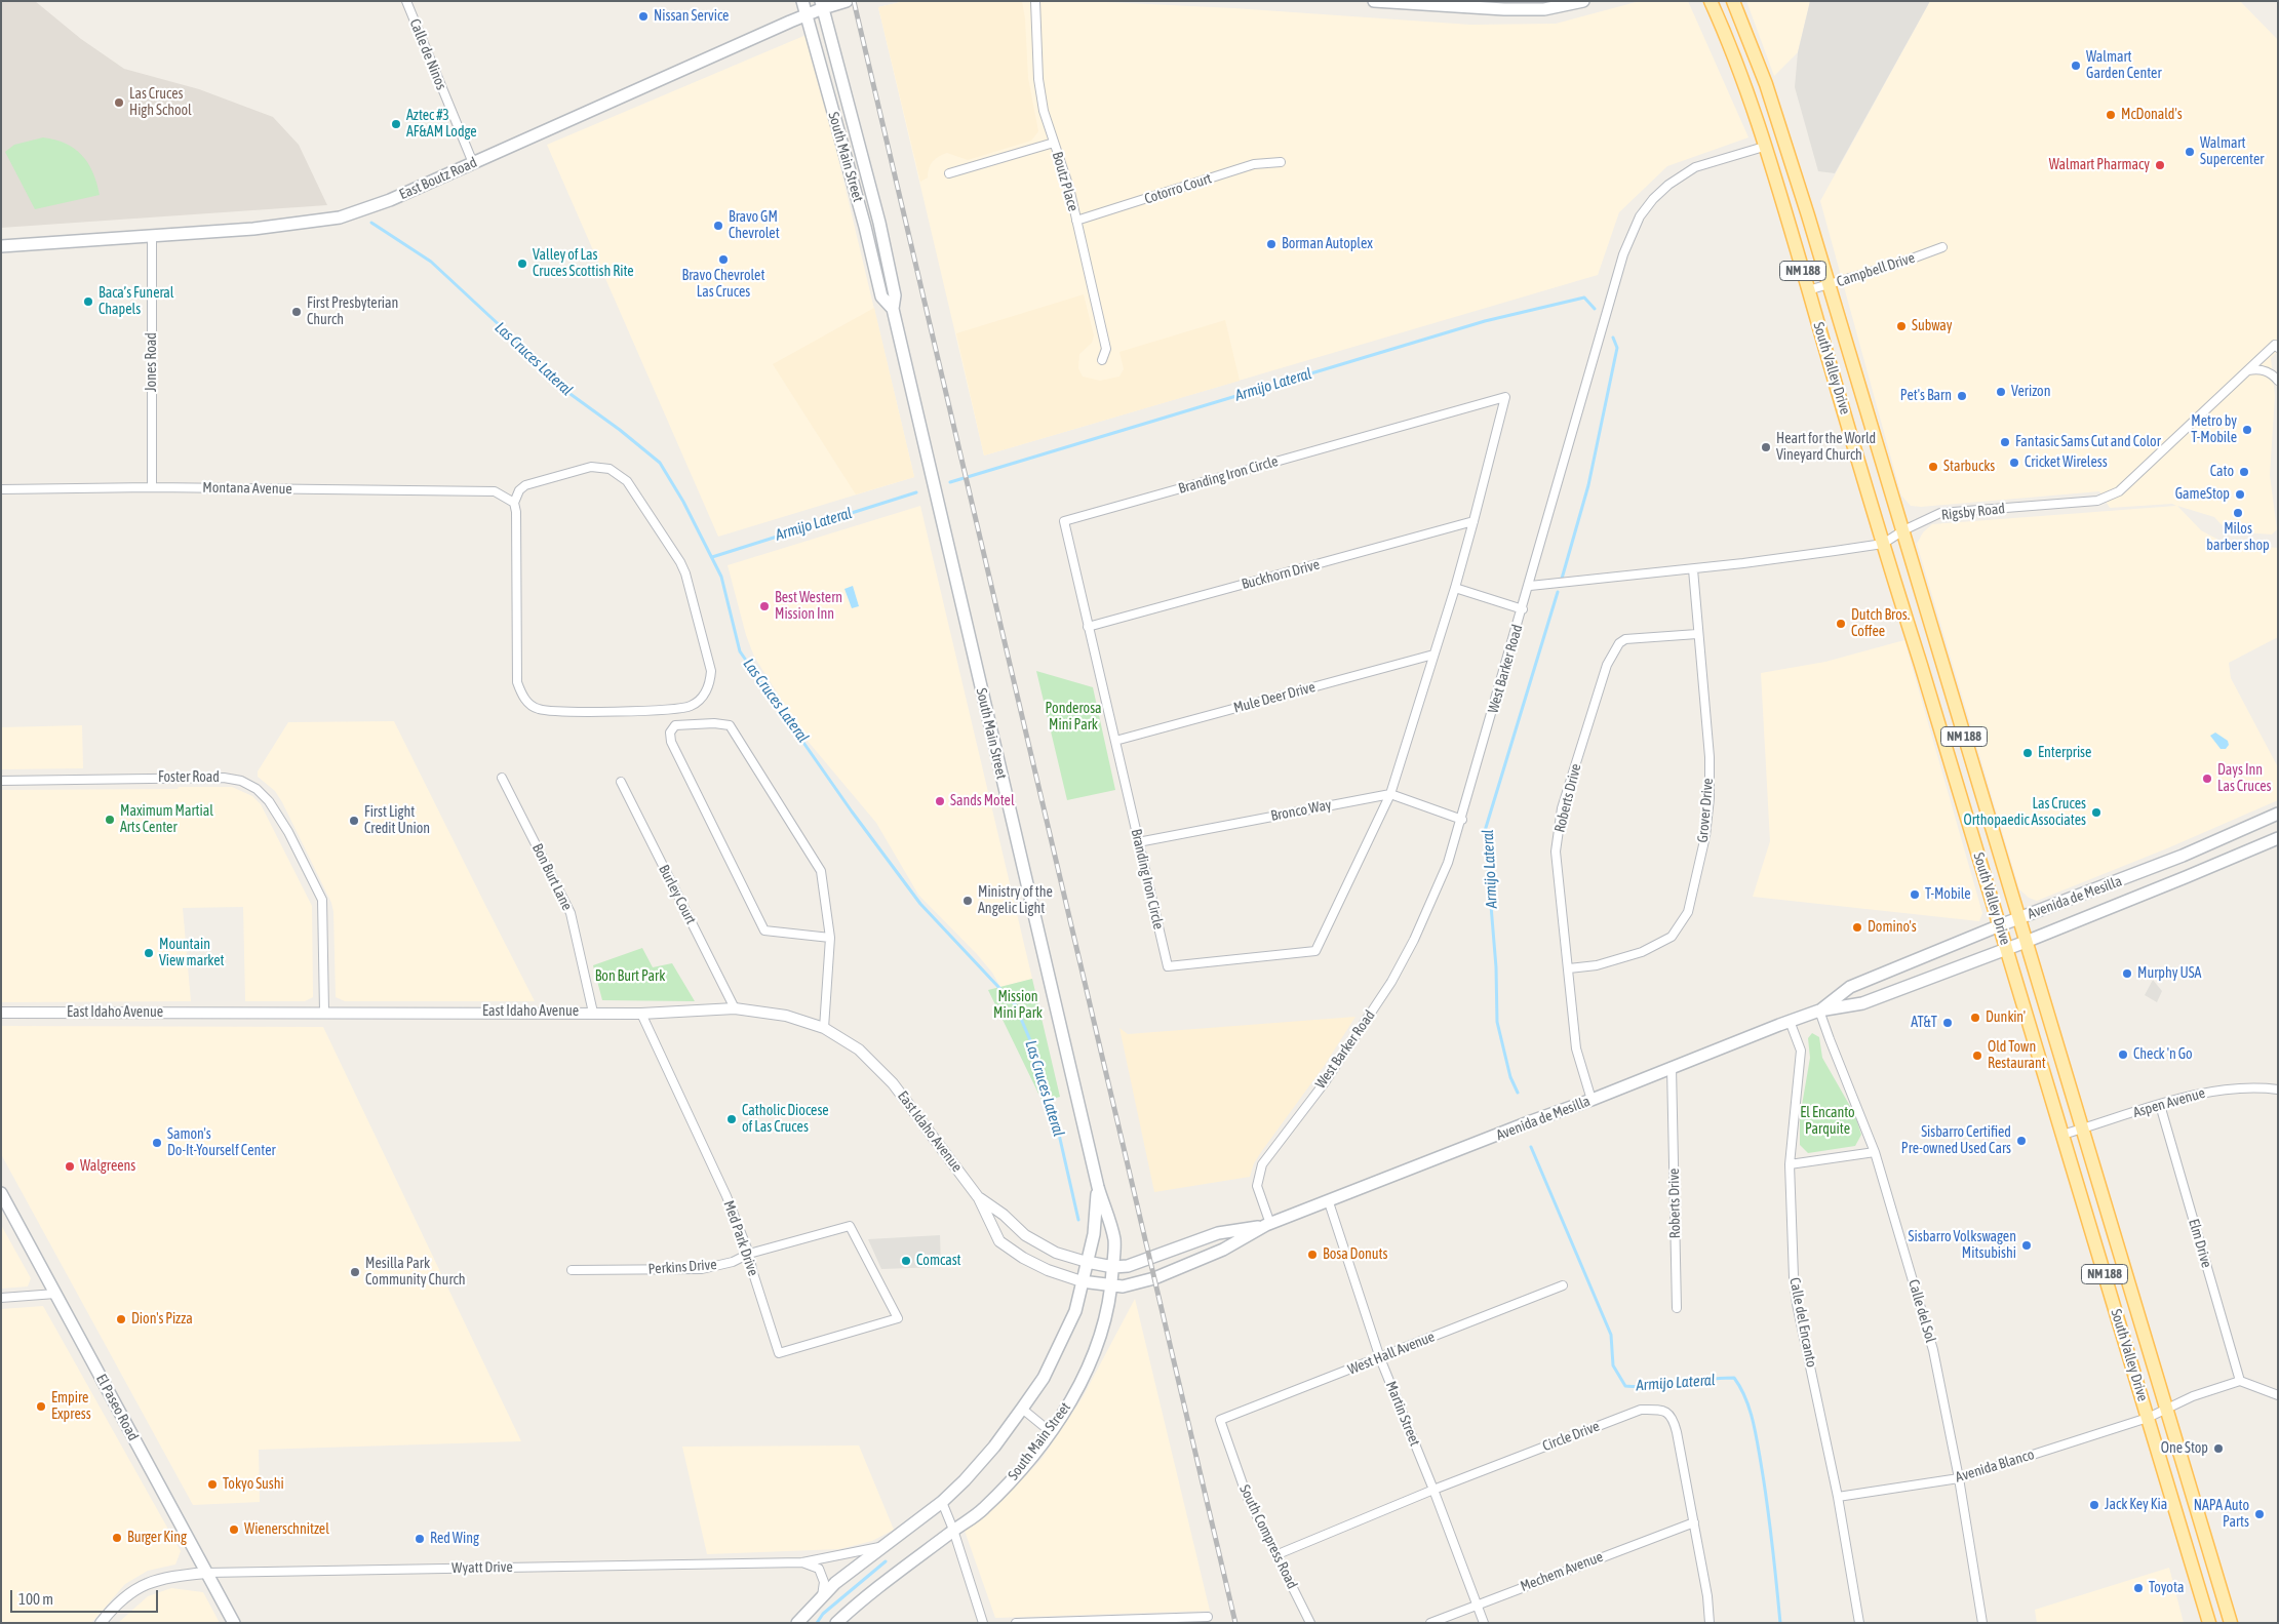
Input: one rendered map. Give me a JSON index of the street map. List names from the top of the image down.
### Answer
{
  "streets": {
    "main road": [
      "South Main Street",
      "East Boutz Road",
      "NM 188",
      "South Valley Drive",
      "Avenida de Mesilla",
      "El Paseo Road"
    ],
    "street": [
      "Calle de Ninos",
      "Boutz Place",
      "Cotorro Court",
      "Campbell Drive",
      "Jones Road",
      "Branding Iron Circle",
      "Montana Avenue",
      "Rigsby Road",
      "Buckhorn Drive",
      "West Barker Road",
      "Mule Deer Drive",
      "Foster Road",
      "Roberts Drive",
      "Bronco Way",
      "Grover Drive",
      "Bon Burt Lane",
      "Burley Court",
      "East Idaho Avenue",
      "Aspen Avenue",
      "Med Park Drive",
      "Elm Drive",
      "Perkins Drive",
      "Calle del Sol",
      "Calle del Encanto",
      "West Hall Avenue",
      "Martin Street",
      "Circle Drive",
      "Avenida Blanco",
      "South Compress Road",
      "Wyatt Drive",
      "Mechem Avenue"
    ]
  },
  "crossings": [
    ["Calle de Ninos", "East Boutz Road"],
    ["South Main Street", "East Boutz Road"],
    ["South Main Street", "Avenida de Mesilla"],
    ["South Main Street", "East Idaho Avenue"],
    ["South Main Street", "Wyatt Drive"],
    ["East Boutz Road", "Jones Road"],
    ["Boutz Place", "Cotorro Court"],
    ["Campbell Drive", "South Valley Drive"],
    ["Jones Road", "Montana Avenue"],
    ["South Valley Drive", "Rigsby Road"],
    ["South Valley Drive", "West Barker Road"],
    ["South Valley Drive", "Avenida de Mesilla"],
    ["South Valley Drive", "Aspen Avenue"],
    ["South Valley Drive", "Avenida Blanco"],
    ["Branding Iron Circle", "Buckhorn Drive"],
    ["Branding Iron Circle", "Mule Deer Drive"],
    ["Branding Iron Circle", "Bronco Way"],
    ["Rigsby Road", "West Barker Road"],
    ["Rigsby Road", "Grover Drive"],
    ["West Barker Road", "Avenida de Mesilla"],
    ["Foster Road", "East Idaho Avenue"],
    ["Roberts Drive", "Grover Drive"],
    ["Roberts Drive", "Avenida de Mesilla"],
    ["Bon Burt Lane", "East Idaho Avenue"],
    ["Burley Court", "East Idaho Avenue"],
    ["Avenida de Mesilla", "East Idaho Avenue"],
    ["Avenida de Mesilla", "Calle del Sol"],
    ["Avenida de Mesilla", "Calle del Encanto"],
    ["Avenida de Mesilla", "Martin Street"],
    ["East Idaho Avenue", "Med Park Drive"],
    ["Aspen Avenue", "Elm Drive"],
    ["Med Park Drive", "Perkins Drive"],
    ["Elm Drive", "Avenida Blanco"],
    ["Calle del Sol", "Avenida Blanco"],
    ["Calle del Encanto", "Avenida Blanco"],
    ["West Hall Avenue", "Martin Street"],
    ["West Hall Avenue", "South Compress Road"],
    ["El Paseo Road", "Wyatt Drive"],
    ["Martin Street", "Circle Drive"],
    ["Martin Street", "Mechem Avenue"],
    ["Circle Drive", "South Compress Road"],
    ["Circle Drive", "Mechem Avenue"]
  ],
  "water": ["Las Cruces Lateral", "Armijo Lateral"],
  "parks": [
    "Ponderosa Mini Park",
    "Bon Burt Park",
    "Mission Mini Park",
    "El Encanto Parquite"
  ],
  "places": [
    "Nissan Service",
    "Walmart Garden Center",
    "Las Cruces High School",
    "McDonald's",
    "Aztec #3 AF&AM Lodge",
    "Walmart Supercenter",
    "Walmart Pharmacy",
    "Bravo GM Chevrolet",
    "Borman Autoplex",
    "Bravo Chevrolet Las Cruces",
    "Valley of Las Cruces Scottish Rite",
    "Baca’s Funeral Chapels",
    "First Presbyterian Church",
    "Subway",
    "Verizon",
    "Pet's Barn",
    "Metro by T-Mobile",
    "Fantasic Sams Cut and Color",
    "Heart for the World Vineyard Church",
    "Cricket Wireless",
    "Starbucks",
    "Cato",
    "GameStop",
    "Milos barber shop",
    "Best Western Mission Inn",
    "Dutch Bros. Coffee",
    "Enterprise",
    "Days Inn Las Cruces",
    "Sands Motel",
    "Las Cruces Orthopaedic Associates",
    "Maximum Martial Arts Center",
    "First Light Credit Union",
    "T-Mobile",
    "Ministry of the Angelic Light",
    "Domino's",
    "Mountain View market",
    "Murphy USA",
    "Dunkin'",
    "AT&T",
    "Check 'n Go",
    "Old Town Restaurant",
    "Catholic Diocese of Las Cruces",
    "Sisbarro Certified Pre-owned Used Cars",
    "Samon's Do-It-Yourself Center",
    "Walgreens",
    "Sisbarro Volkswagen Mitsubishi",
    "Bosa Donuts",
    "Comcast",
    "Mesilla Park Community Church",
    "Dion's Pizza",
    "Empire Express",
    "One Stop",
    "Tokyo Sushi",
    "Jack Key Kia",
    "NAPA Auto Parts",
    "Wienerschnitzel",
    "Burger King",
    "Red Wing",
    "Toyota"
  ],
  "scale_bar": "100 m"
}
